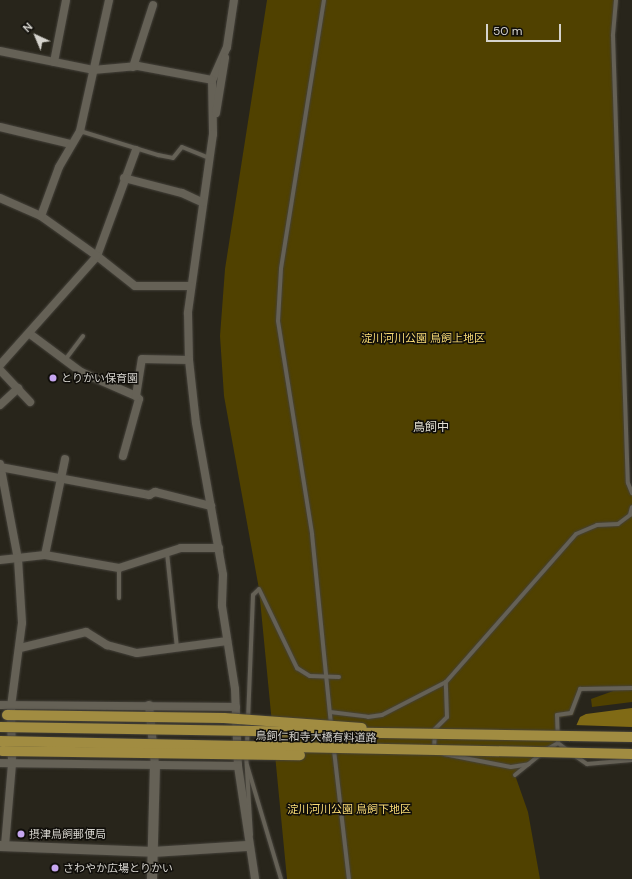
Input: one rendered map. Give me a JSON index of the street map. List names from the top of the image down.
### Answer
{
  "streets": {
    "main road": ["鳥飼仁和寺大橋有料道路"]
  },
  "districts": ["鳥飼中"],
  "parks": ["淀川河川公園 鳥飼上地区", "淀川河川公園 鳥飼下地区"],
  "places": ["とりかい保育園", "摂津鳥飼郵便局", "さわやか広場とりかい"],
  "scale_bar": "50 m",
  "north": "top left"
}
